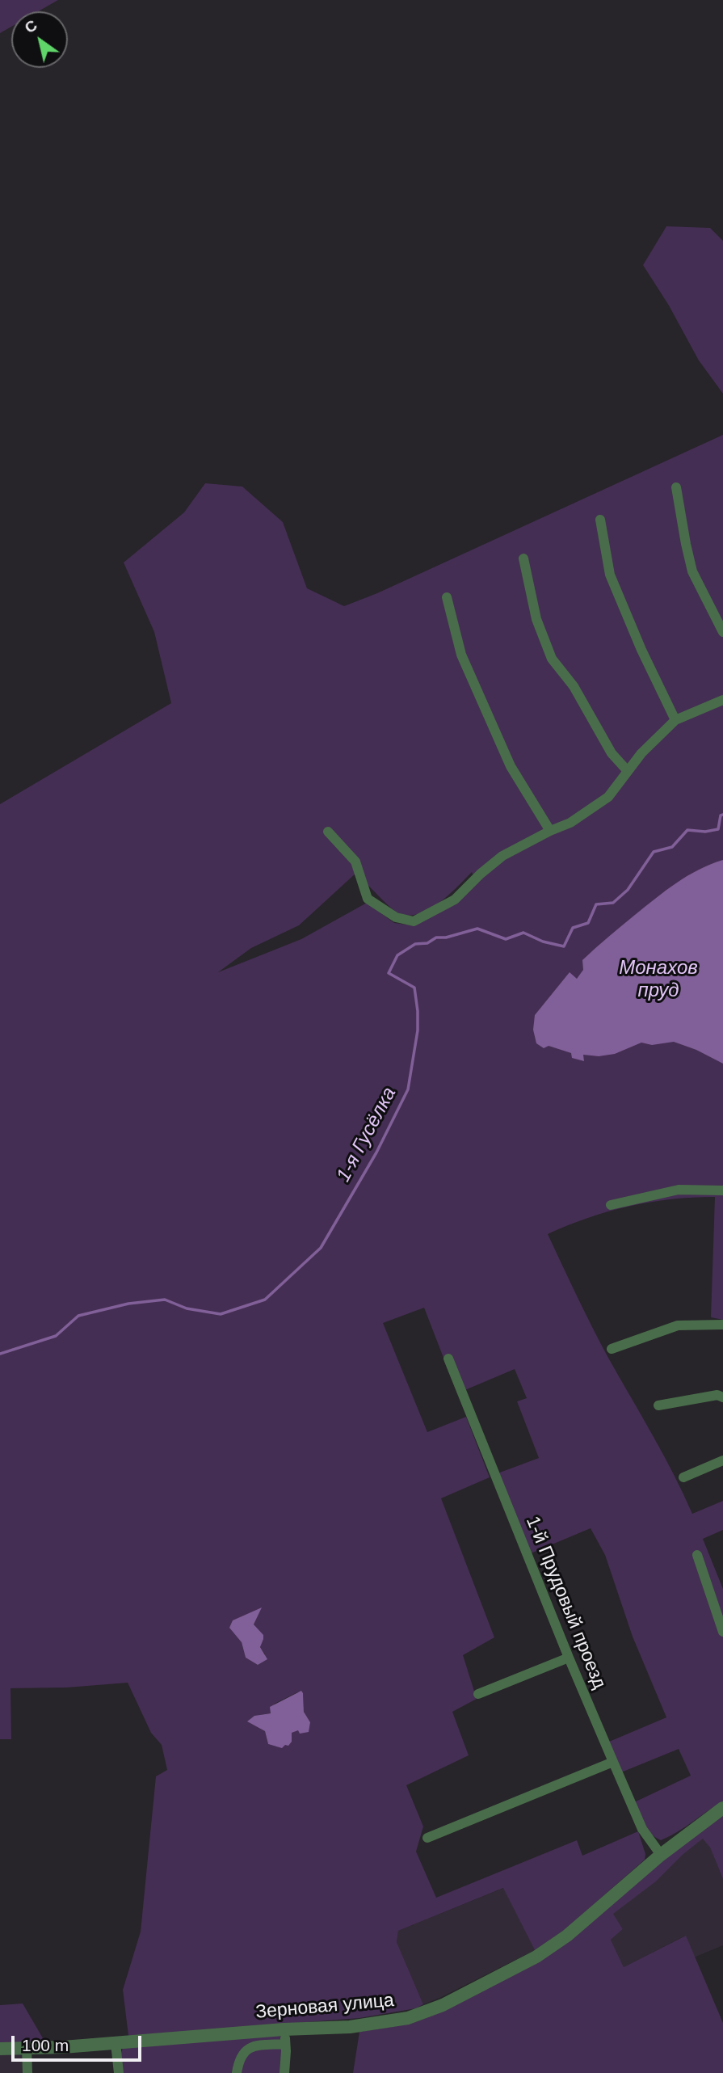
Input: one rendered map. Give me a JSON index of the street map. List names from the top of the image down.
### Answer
{
  "streets": {
    "street": ["1-й Прудовый проезд", "Зерновая улица"]
  },
  "crossings": [
    ["1-й Прудовый проезд", "Зерновая улица"]
  ],
  "water": ["Монахов пруд", "1-я Гусёлка"],
  "scale_bar": "100 m",
  "north": "top left"
}
